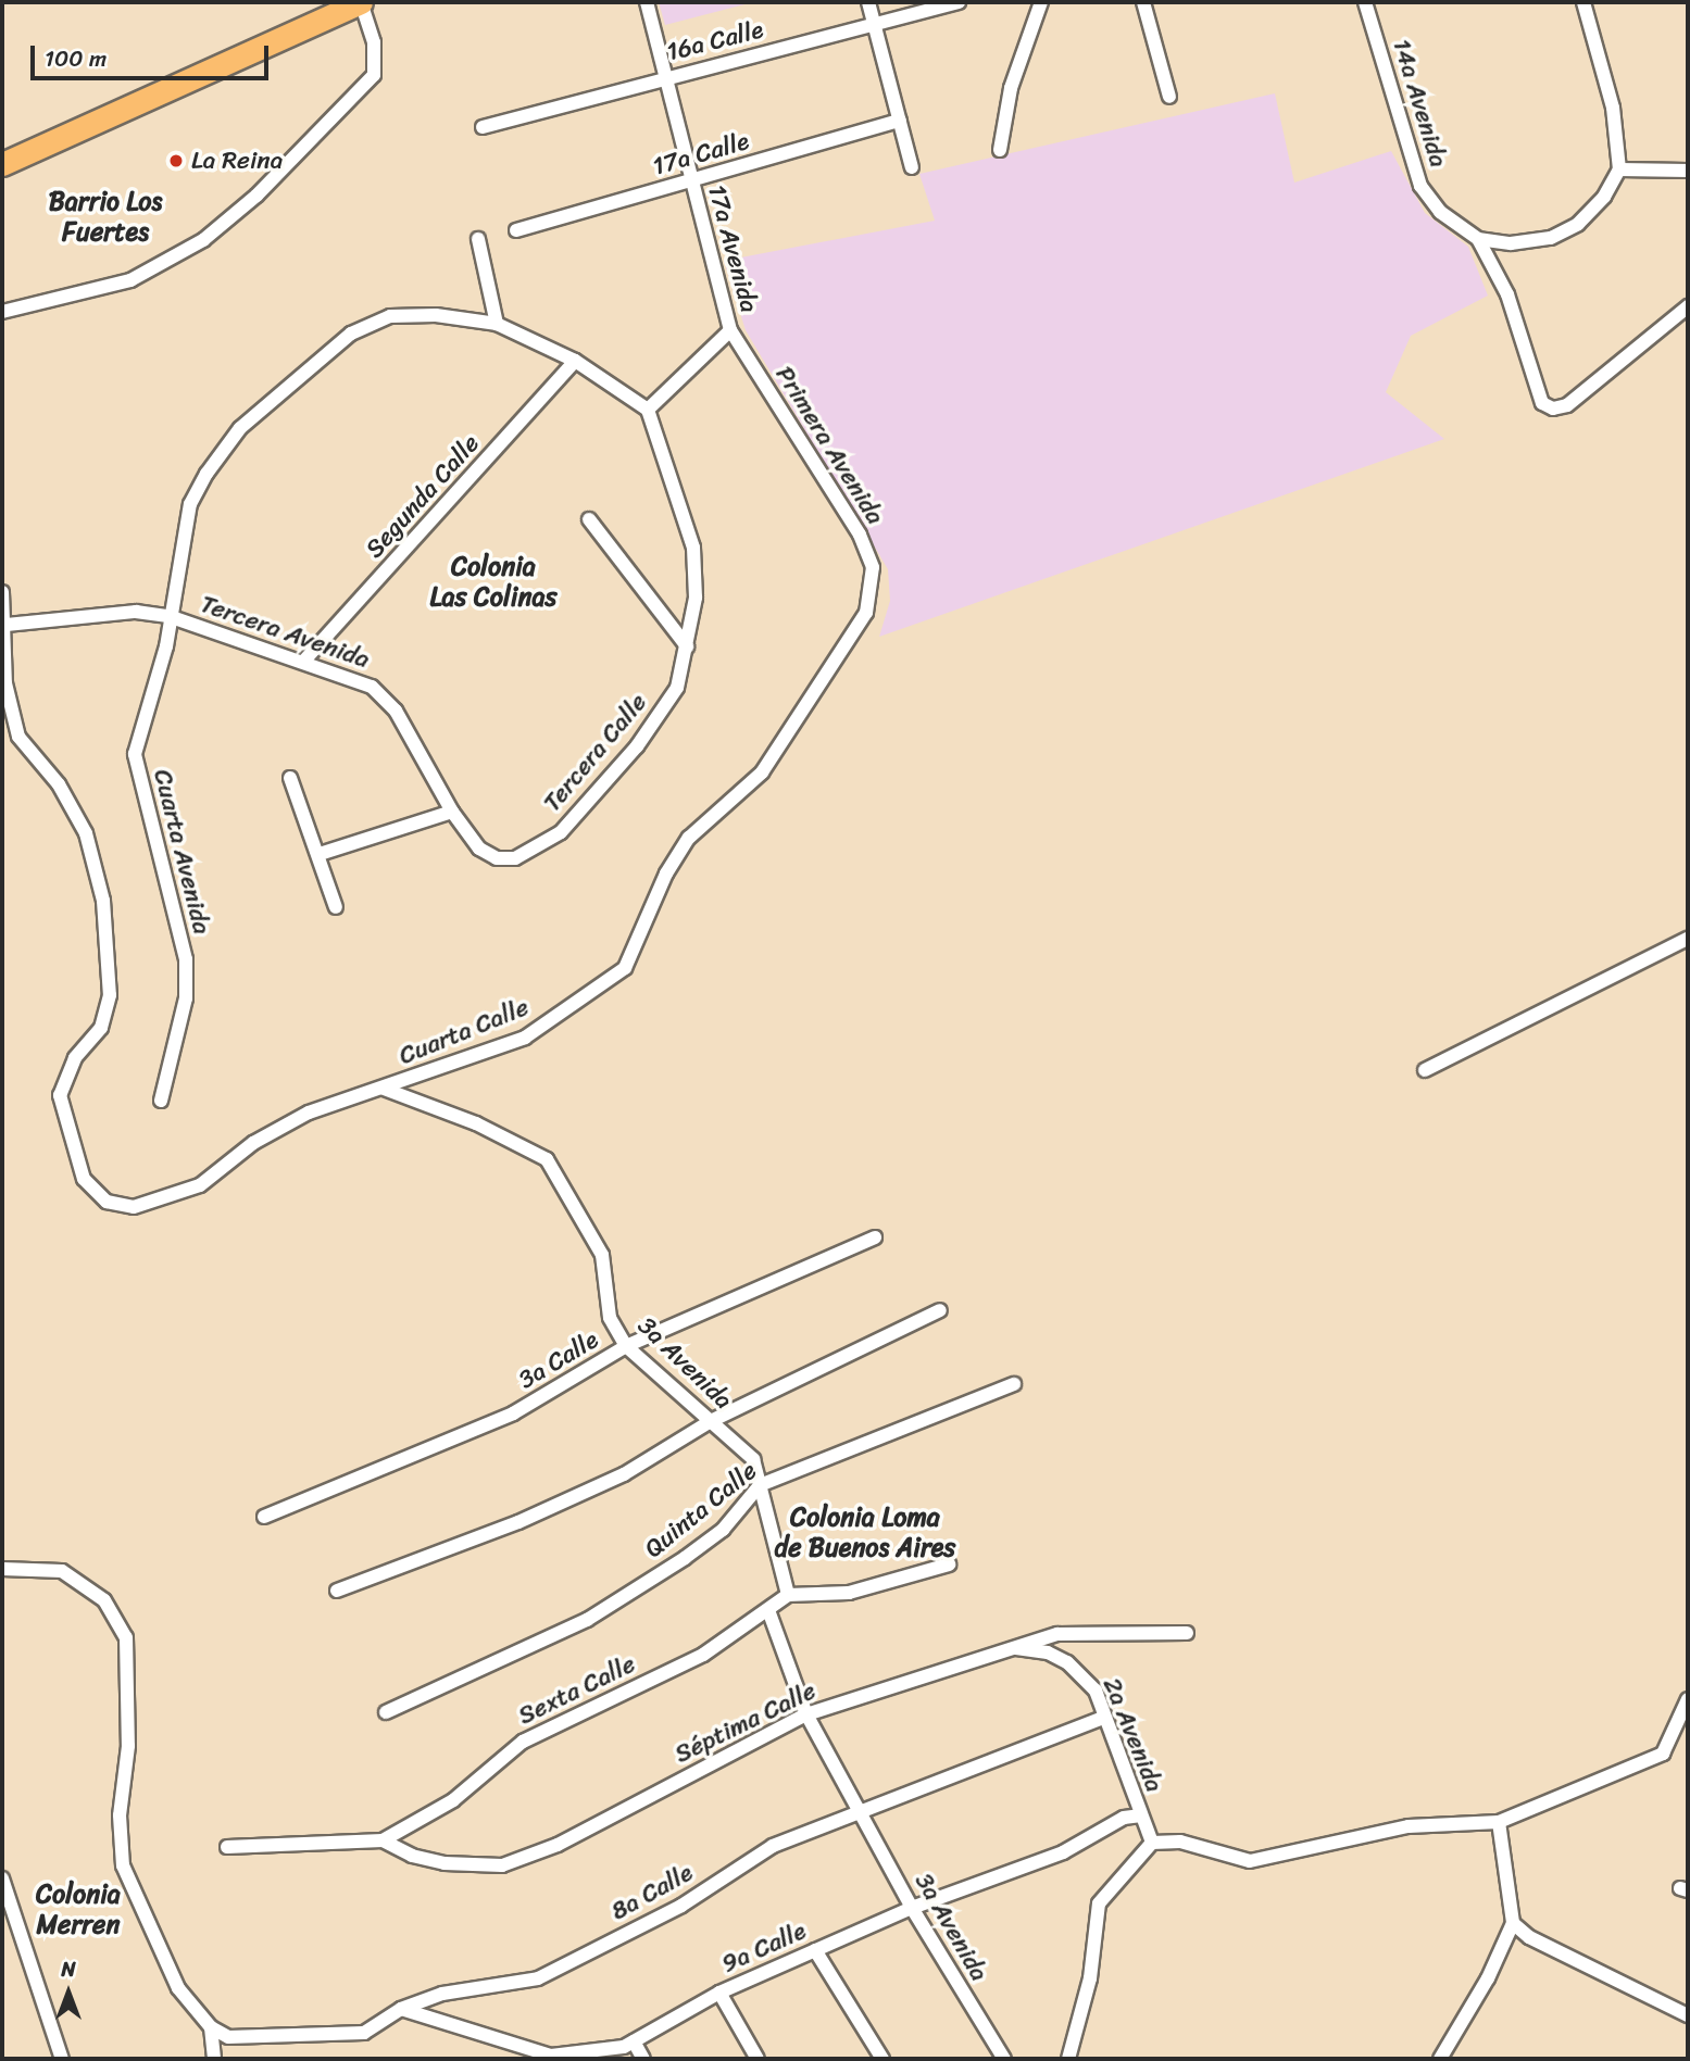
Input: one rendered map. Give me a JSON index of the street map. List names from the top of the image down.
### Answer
{
  "streets": {
    "street": [
      "16a Calle",
      "14a Avenida",
      "17a Calle",
      "17a Avenida",
      "Primera Avenida",
      "Segunda Calle",
      "Tercera Avenida",
      "Tercera Calle",
      "Cuarta Avenida",
      "Cuarta Calle",
      "3a Calle",
      "3a Avenida",
      "Quinta Calle",
      "Sexta Calle",
      "Séptima Calle",
      "2a Avenida",
      "8a Calle",
      "9a Calle"
    ]
  },
  "crossings": [
    ["16a Calle", "17a Avenida"],
    ["17a Calle", "17a Avenida"],
    ["17a Avenida", "Primera Avenida"],
    ["Primera Avenida", "Cuarta Calle"],
    ["Segunda Calle", "Tercera Avenida"],
    ["Segunda Calle", "Cuarta Avenida"],
    ["Tercera Avenida", "Tercera Calle"],
    ["Tercera Avenida", "Cuarta Avenida"],
    ["Tercera Avenida", "Cuarta Calle"],
    ["Tercera Calle", "Cuarta Avenida"],
    ["Cuarta Calle", "3a Avenida"],
    ["3a Calle", "3a Avenida"],
    ["3a Avenida", "Quinta Calle"],
    ["3a Avenida", "Sexta Calle"],
    ["3a Avenida", "Séptima Calle"],
    ["3a Avenida", "8a Calle"],
    ["3a Avenida", "9a Calle"],
    ["Sexta Calle", "Séptima Calle"],
    ["Séptima Calle", "2a Avenida"],
    ["2a Avenida", "8a Calle"],
    ["2a Avenida", "9a Calle"],
    ["8a Calle", "9a Calle"]
  ],
  "districts": [
    "Barrio Los Fuertes",
    "Colonia Las Colinas",
    "Colonia Loma de Buenos Aires",
    "Colonia Merren"
  ],
  "places": ["La Reina"],
  "scale_bar": "100 m",
  "north": "top"
}
